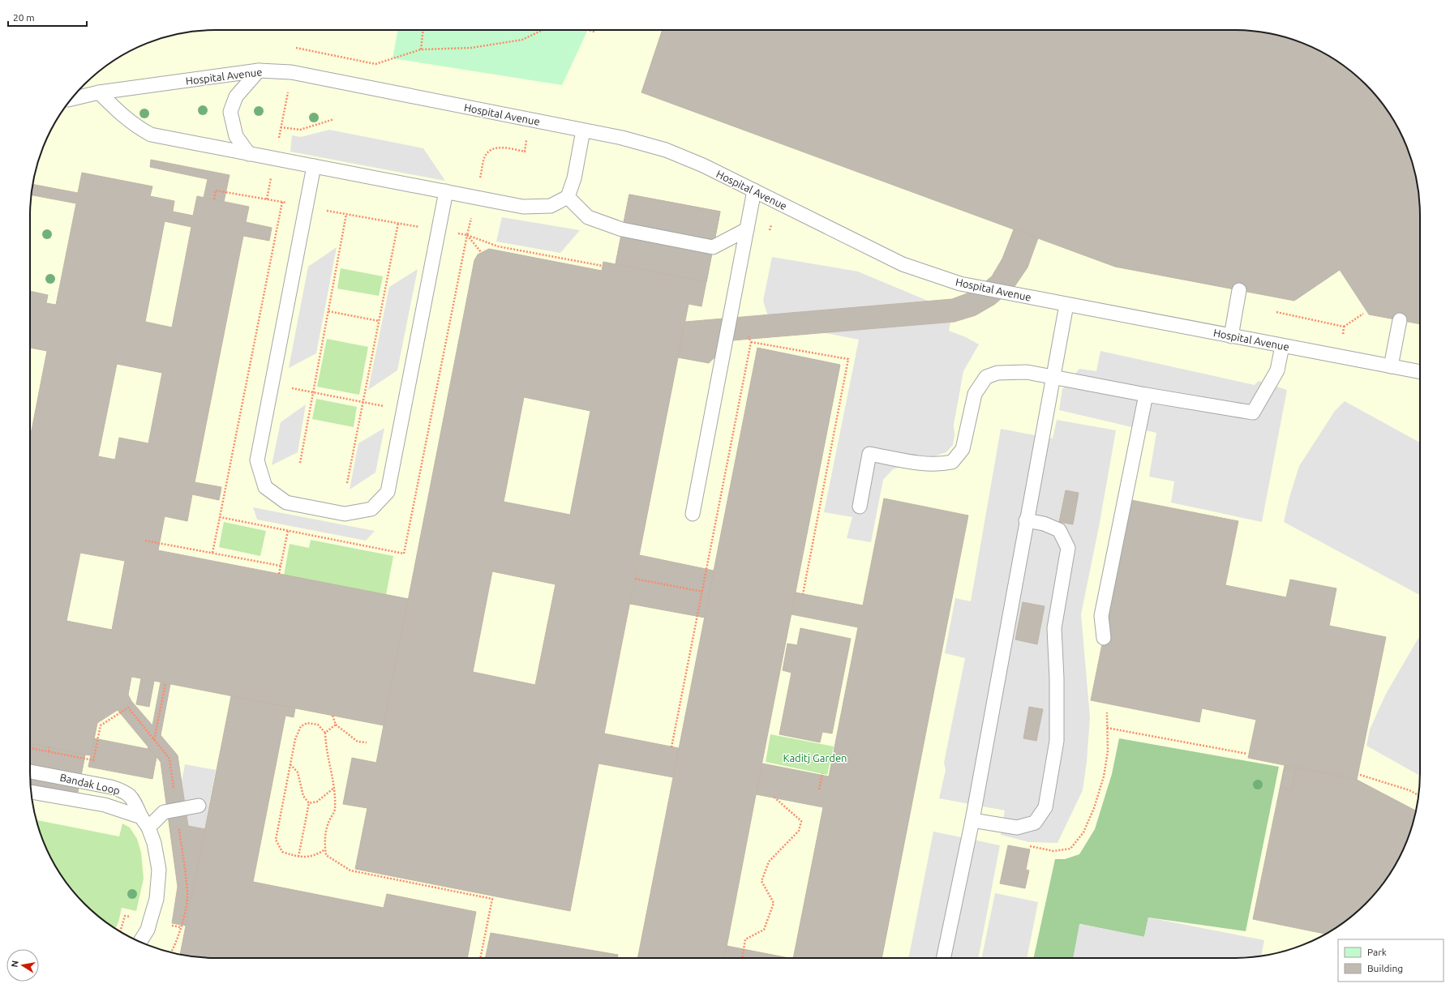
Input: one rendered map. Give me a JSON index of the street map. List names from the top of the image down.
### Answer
{
  "streets": {
    "lane": ["Hospital Avenue", "Bandak Loop"]
  },
  "parks": ["Kaditj Garden"],
  "legend": ["Park", "Building"],
  "scale_bar": "20 m",
  "north": "left"
}
